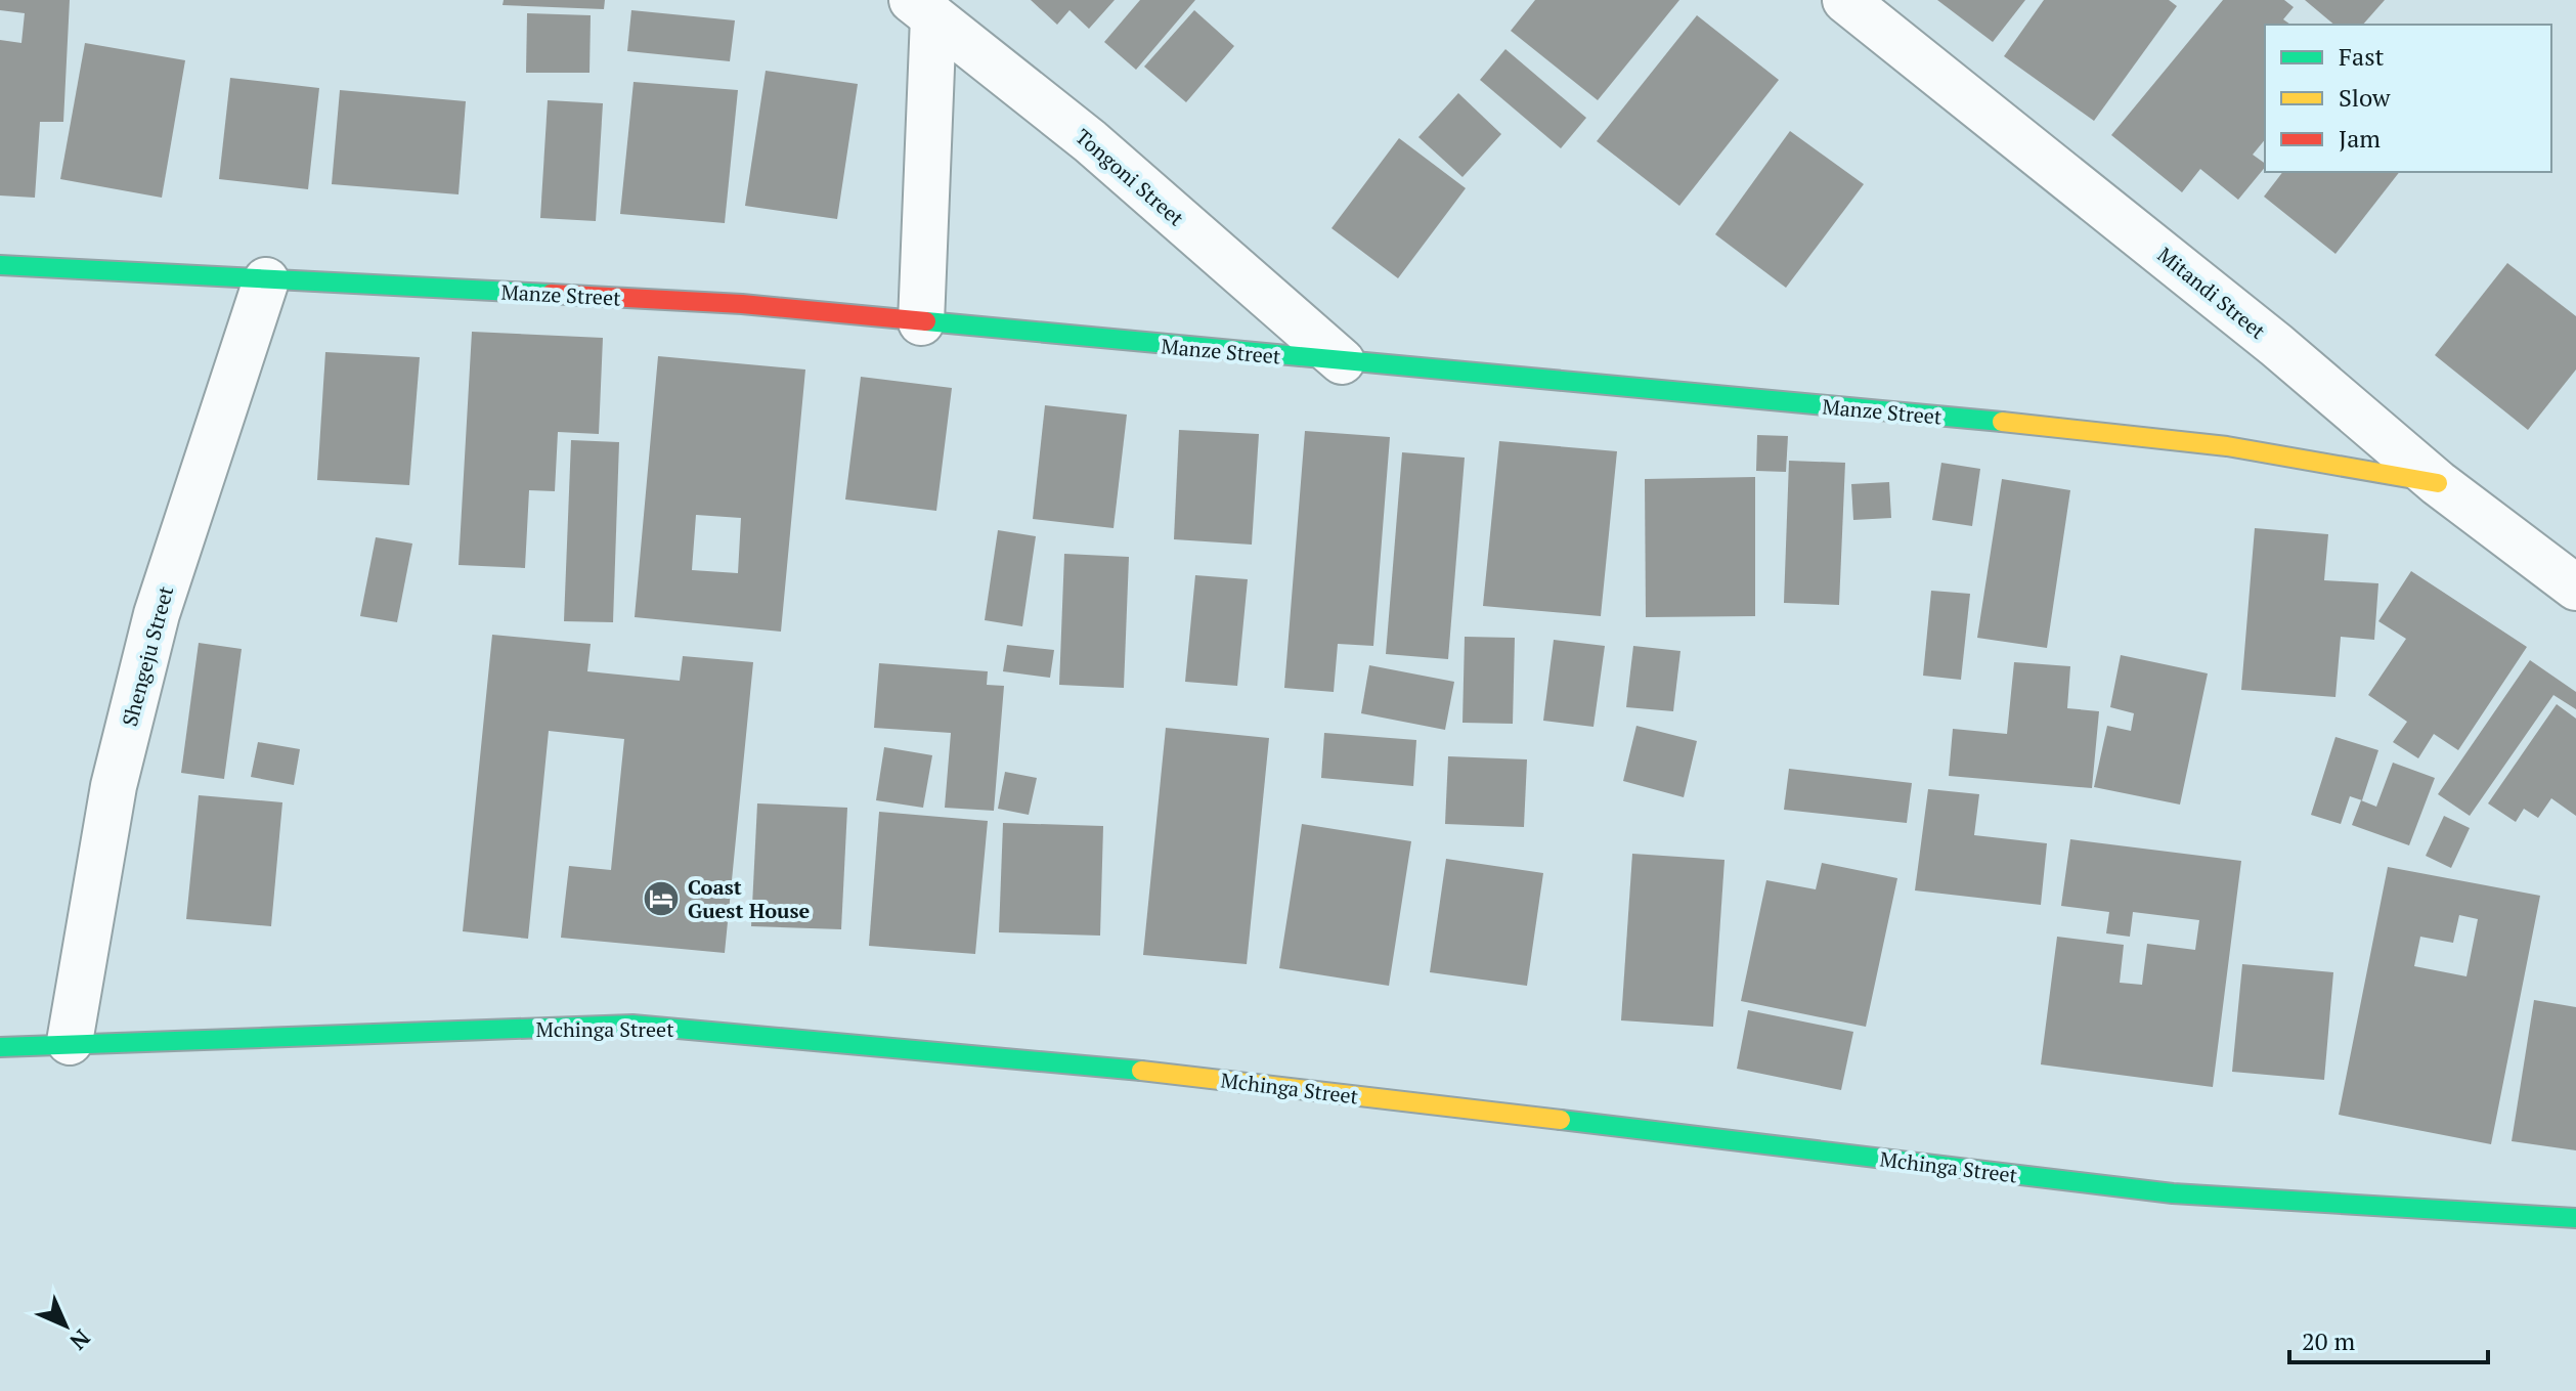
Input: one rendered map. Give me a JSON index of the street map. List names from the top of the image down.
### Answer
{
  "streets": {
    "main road": ["Manze Street", "Mchinga Street"],
    "street": ["Tongoni Street", "Mitandi Street", "Shengeju Street"]
  },
  "crossings": [
    ["Tongoni Street", "Manze Street"],
    ["Mitandi Street", "Manze Street"],
    ["Manze Street", "Shengeju Street"],
    ["Shengeju Street", "Mchinga Street"]
  ],
  "places": {
    "hotel": ["Coast Guest House"]
  },
  "legend": ["Fast", "Slow", "Jam"],
  "scale_bar": "20 m",
  "north": "bottom right"
}
